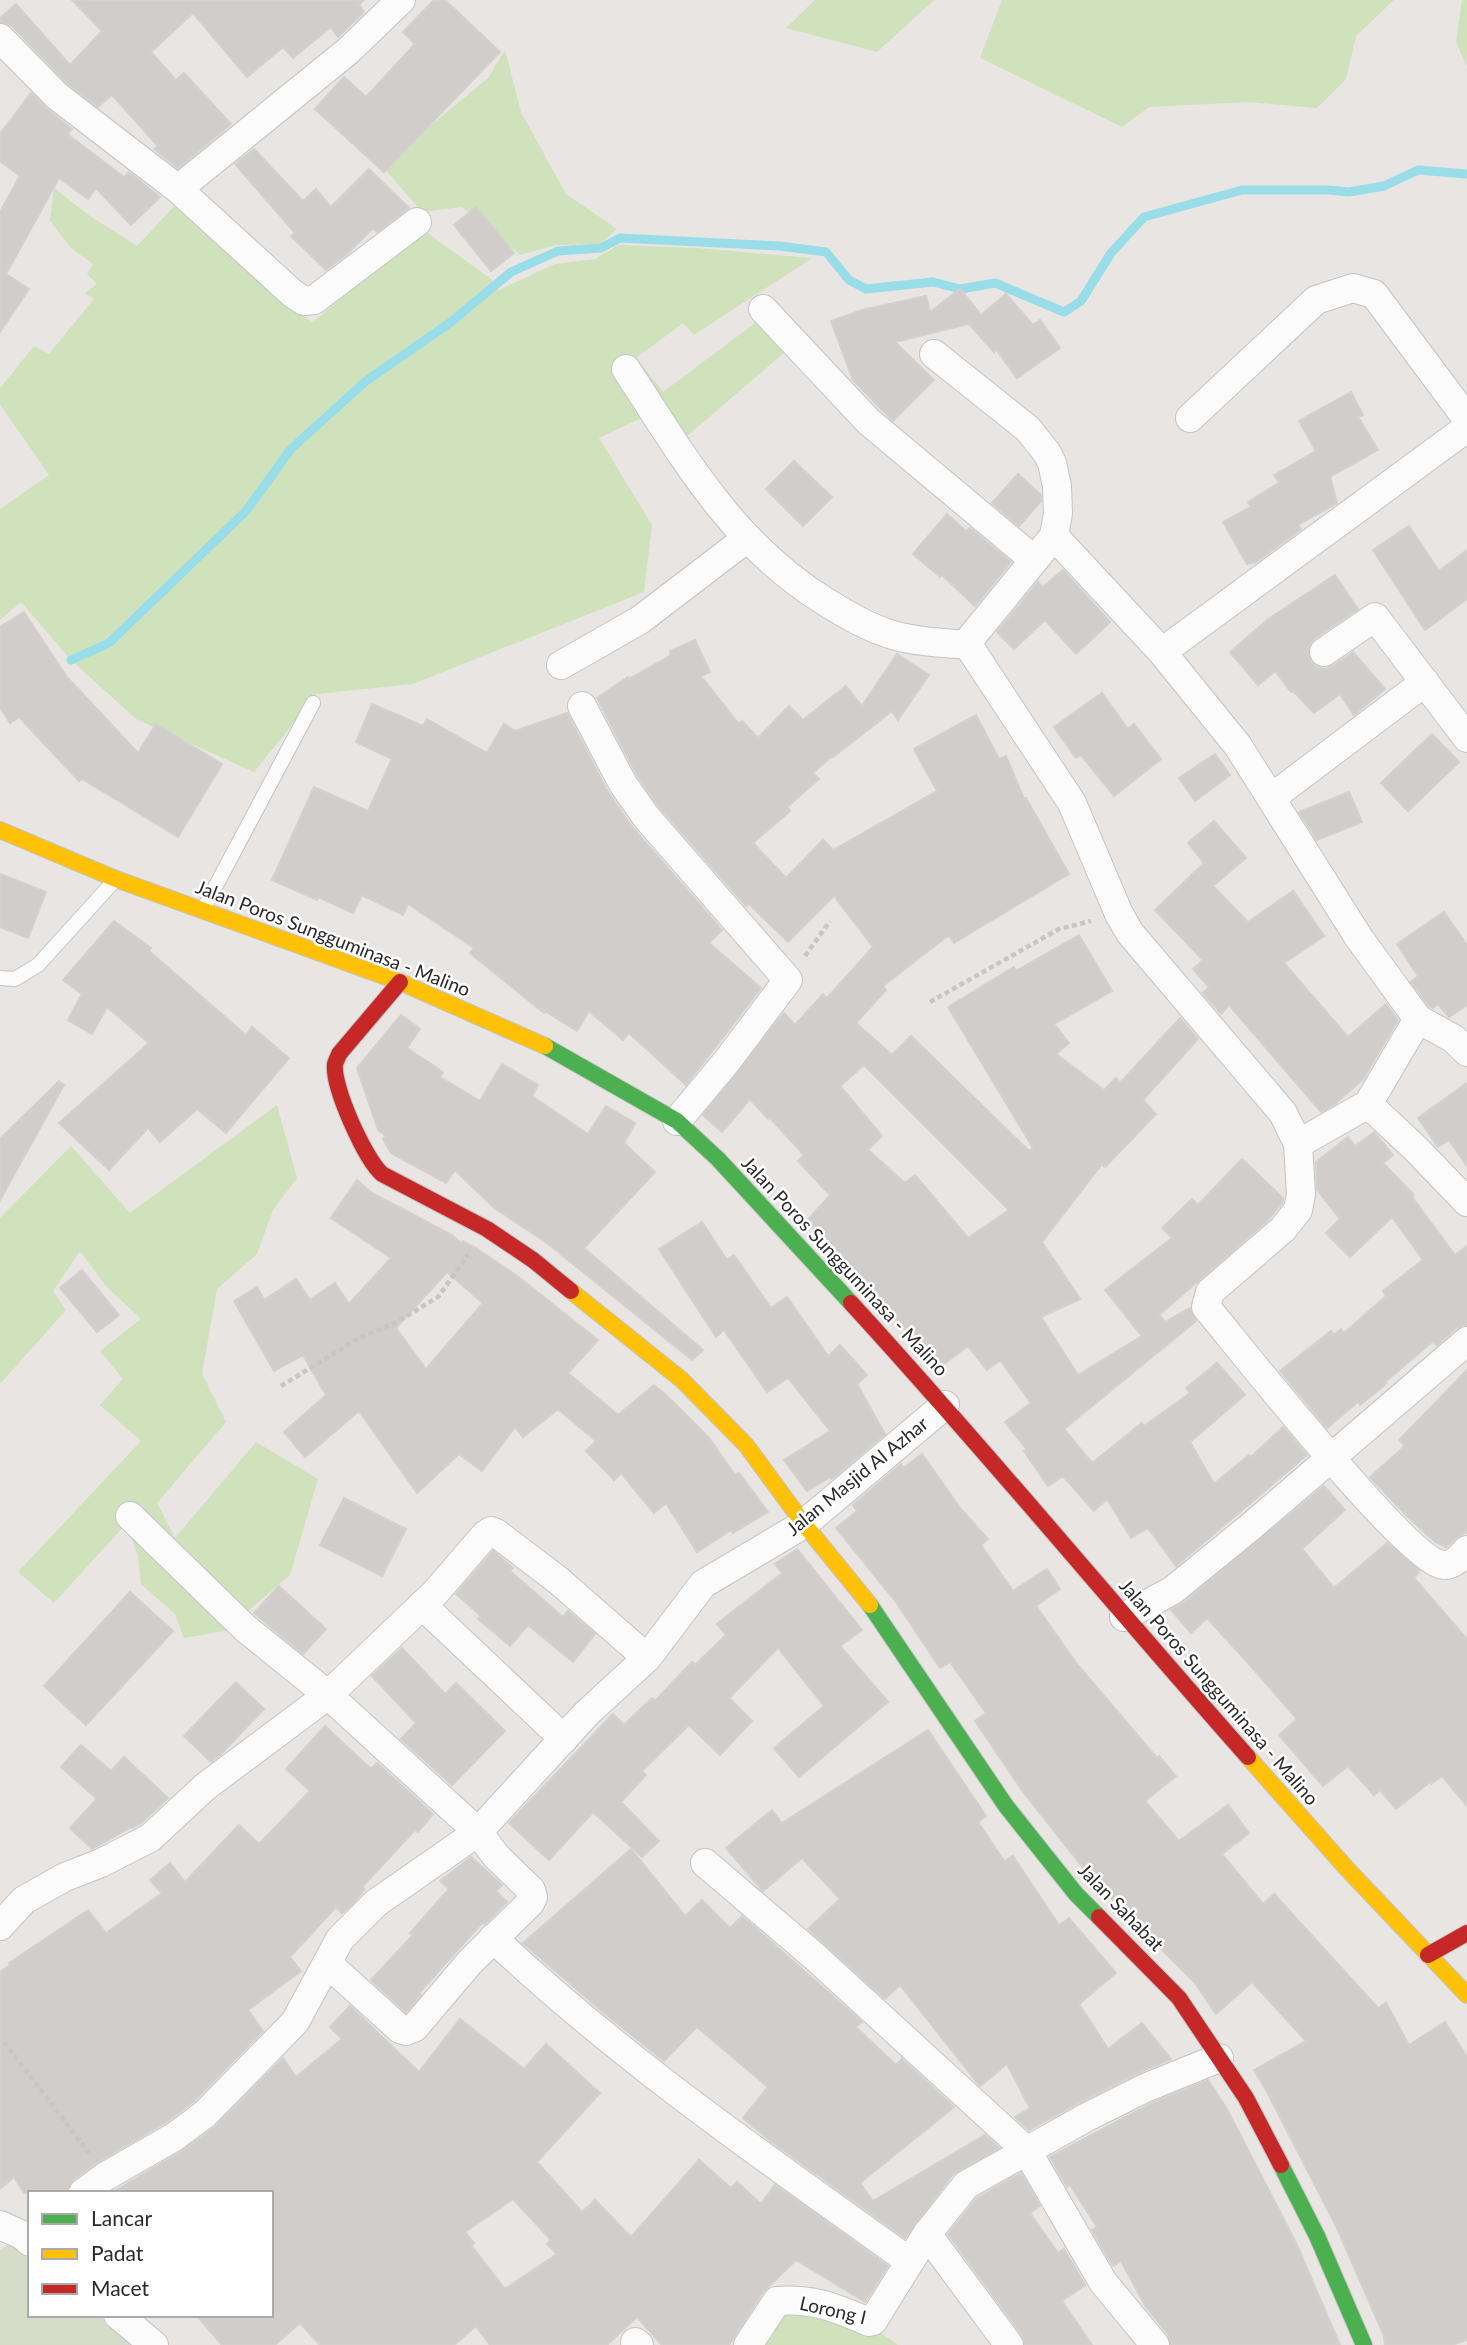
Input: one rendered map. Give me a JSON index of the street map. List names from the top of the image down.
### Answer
{
  "streets": {
    "main road": ["Jalan Poros Sungguminasa - Malino", "Jalan Sahabat"],
    "street": ["Jalan Masjid Al Azhar", "Lorong I"]
  },
  "crossings": [
    ["Jalan Poros Sungguminasa - Malino", "Jalan Masjid Al Azhar"],
    ["Jalan Poros Sungguminasa - Malino", "Jalan Sahabat"],
    ["Jalan Masjid Al Azhar", "Jalan Sahabat"]
  ],
  "legend": ["Lancar", "Padat", "Macet"]
}
